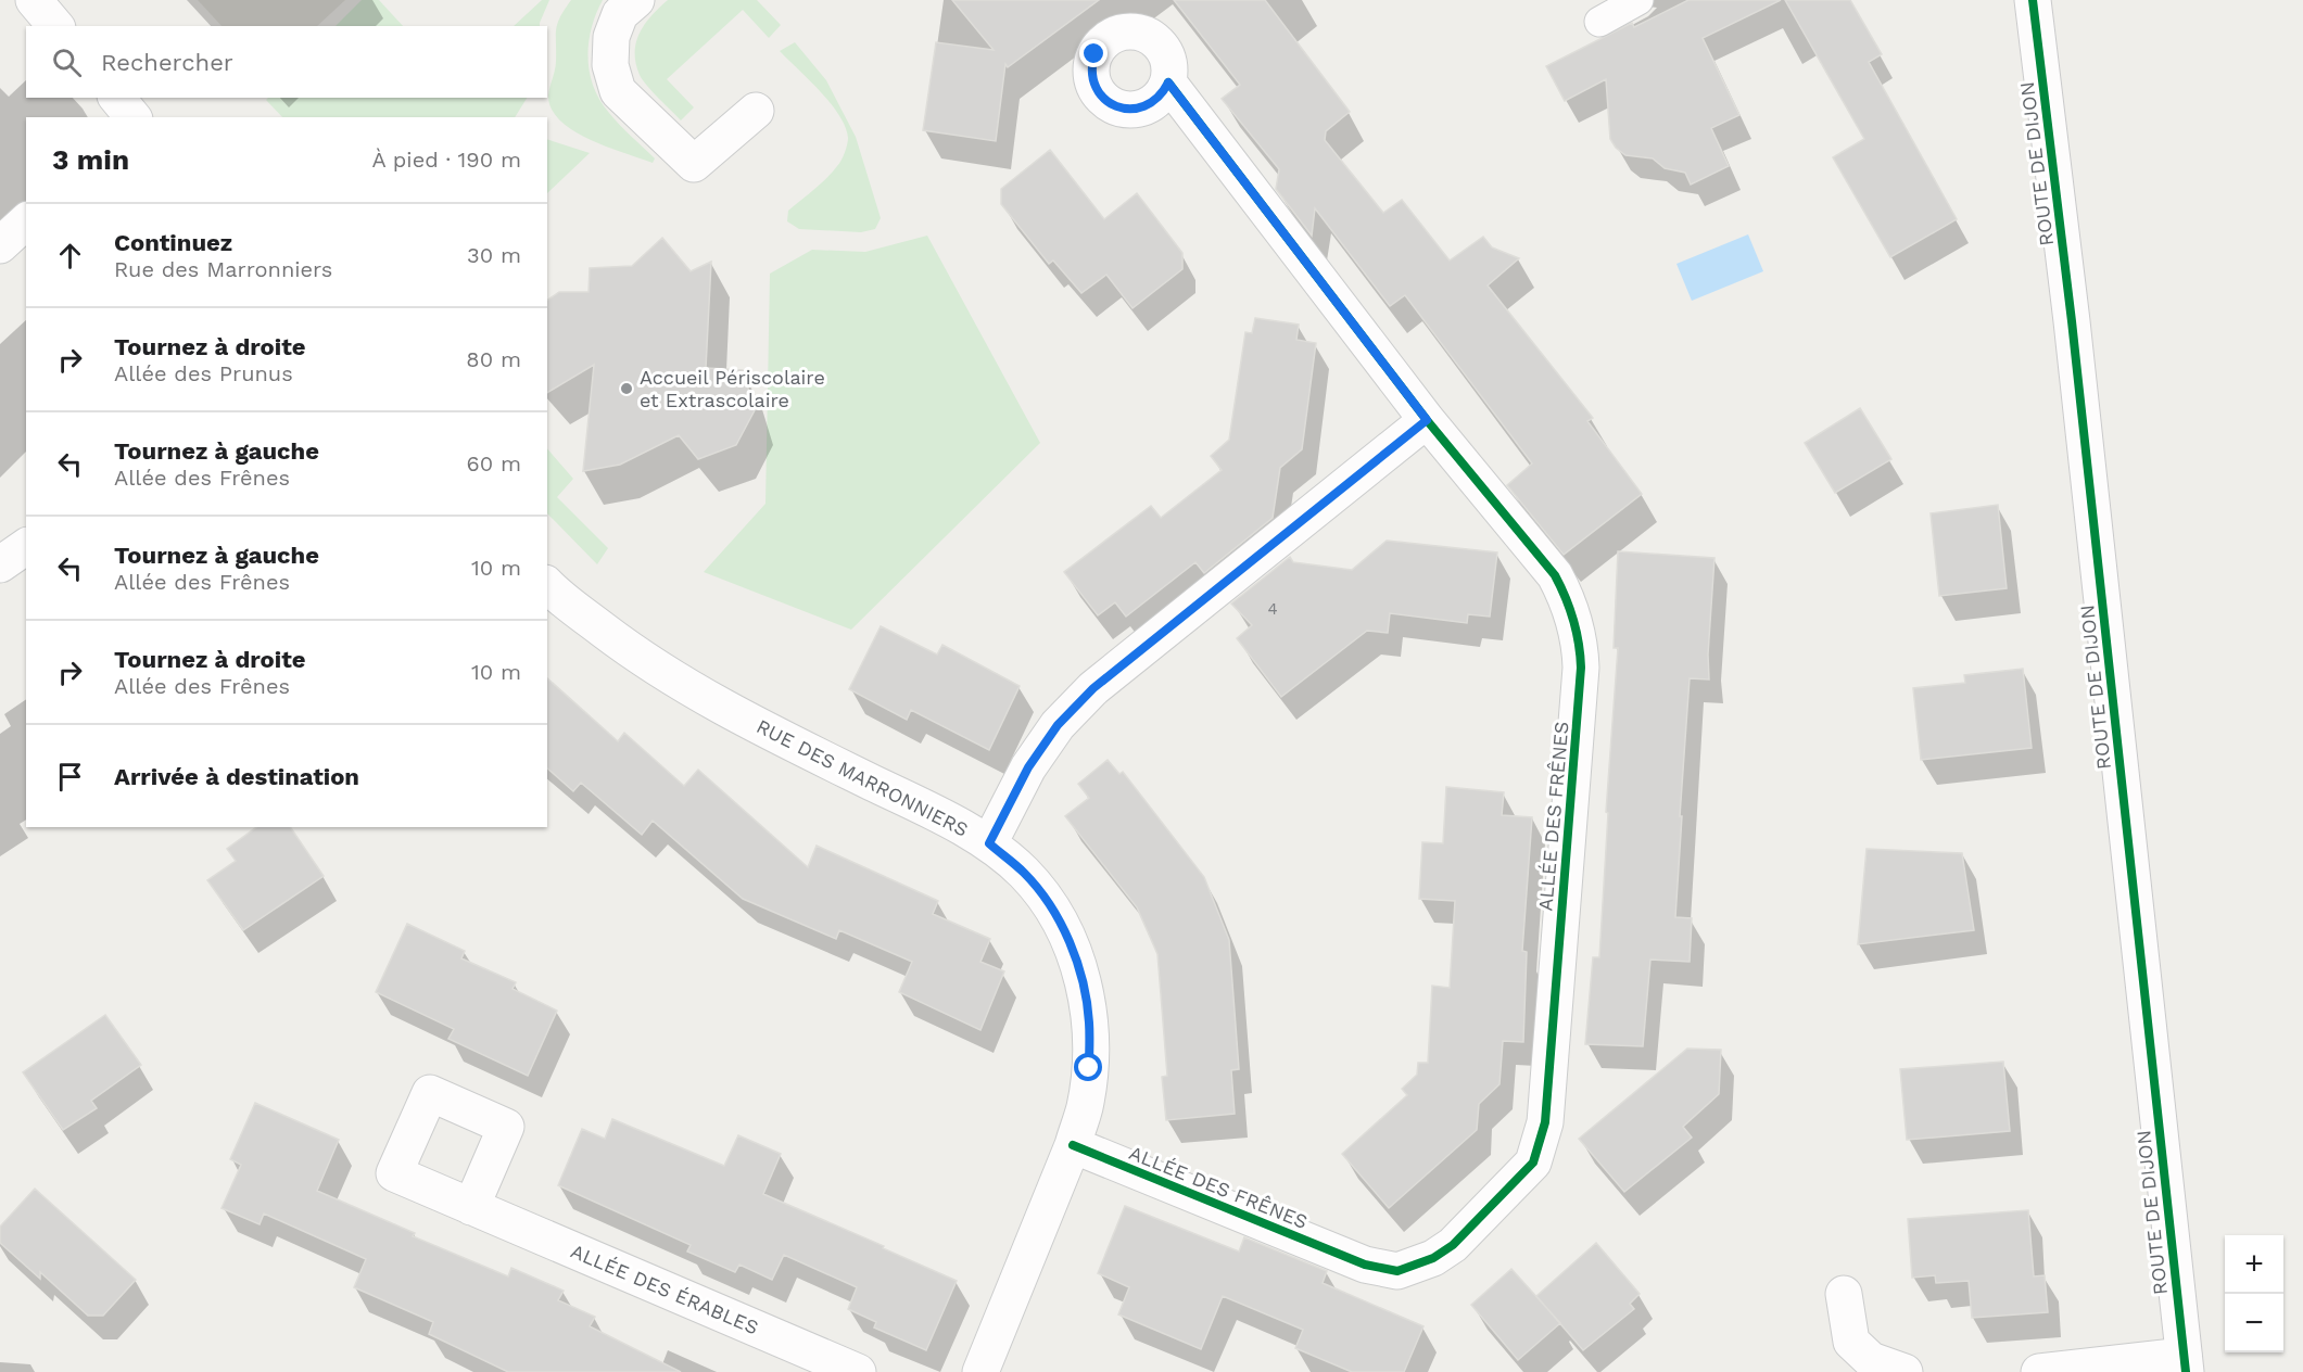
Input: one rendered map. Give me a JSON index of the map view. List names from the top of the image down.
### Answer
{
  "streets": {
    "street": [
      "ROUTE DE DIJON",
      "RUE DES MARRONNIERS",
      "ALLÉE DES FRÊNES",
      "ALLÉE DES ÉRABLES"
    ]
  },
  "crossings": [
    ["RUE DES MARRONNIERS", "ALLÉE DES FRÊNES"]
  ],
  "places": ["Accueil Périscolaire et Extrascolaire"],
  "house_numbers": ["4"],
  "page": {
    "search": "Rechercher",
    "heading": ["3 min", "À pied · 190 m"],
    "list": [
      ["Continuez", "Rue des Marronniers", "30 m"],
      ["Tournez à droite", "Allée des Prunus", "80 m"],
      ["Tournez à gauche", "Allée des Frênes", "60 m"],
      ["Tournez à gauche", "Allée des Frênes", "10 m"],
      ["Tournez à droite", "Allée des Frênes", "10 m"],
      "Arrivée à destination"
    ],
    "map_buttons": ["+", "−"]
  }
}
